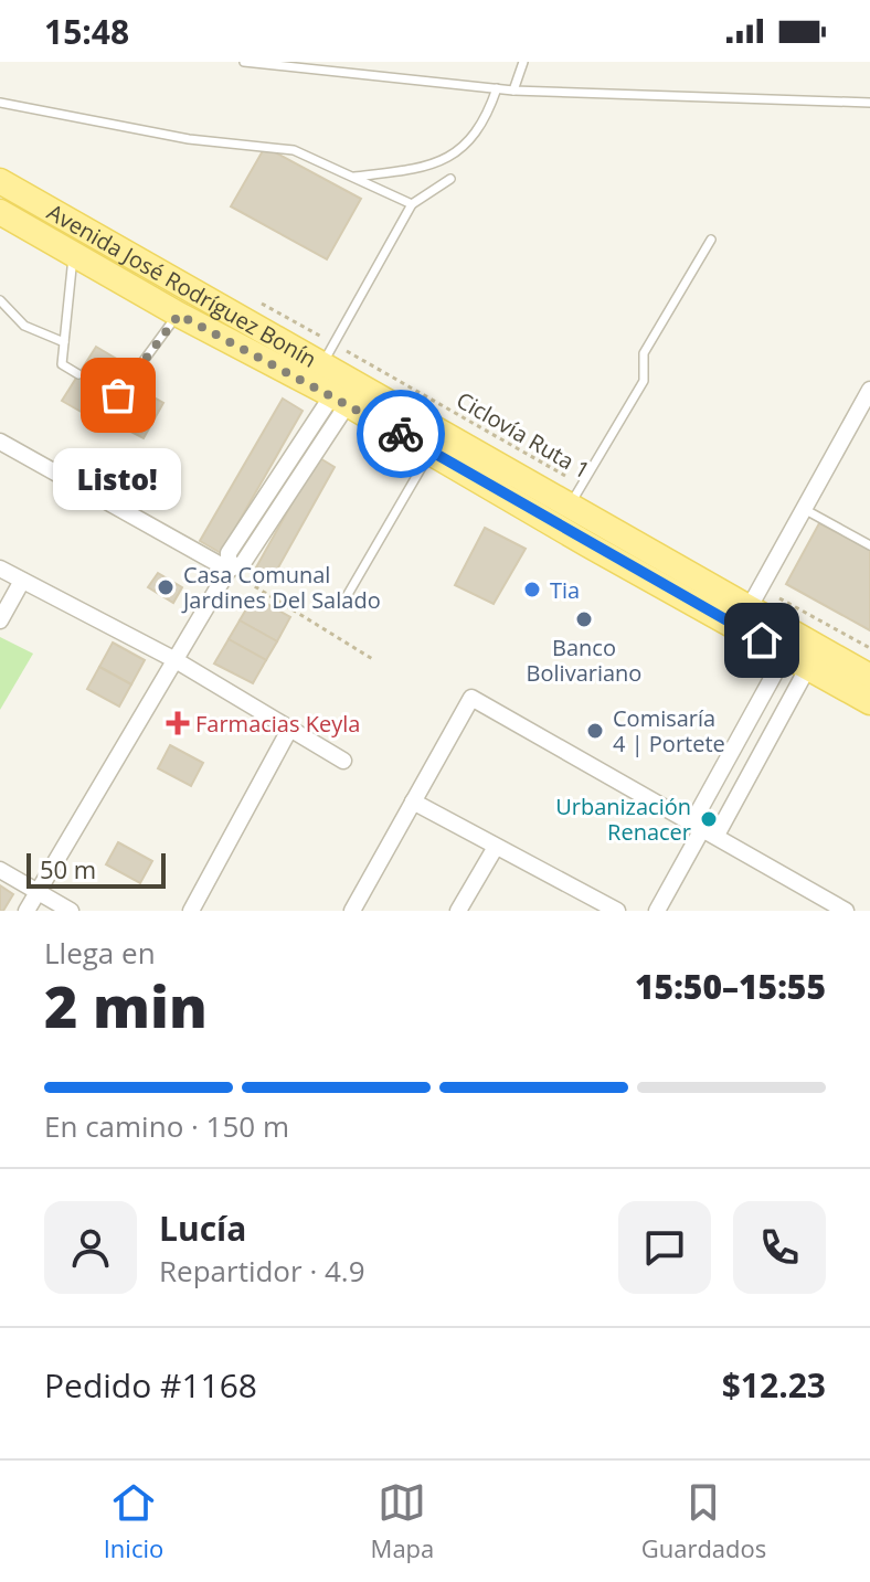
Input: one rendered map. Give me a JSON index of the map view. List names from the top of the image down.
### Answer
{
  "streets": {
    "main road": ["Avenida José Rodríguez Bonín"],
    "path": ["Ciclovía Ruta 1"]
  },
  "crossings": [
    ["Avenida José Rodríguez Bonín", "Ciclovía Ruta 1"]
  ],
  "places": {
    "other": [
      "Listo!",
      "Casa Comunal Jardines Del Salado",
      "Tia",
      "Banco Bolivariano",
      "Comisaría 4 | Portete",
      "Urbanización Renacer"
    ],
    "health": ["Farmacias Keyla"]
  },
  "scale_bar": "50 m",
  "page": {
    "status": "15:48",
    "bubble": "Listo!",
    "scale": "50 m",
    "heading": ["2 min", "Llega en", "15:50–15:55"],
    "panel": [
      "Lucía",
      "Repartidor · 4.9",
      "Pedido #1168",
      "$12.23"
    ],
    "bar": "En camino · 150 m",
    "tabs": ["Inicio", "Mapa", "Guardados"]
  }
}
